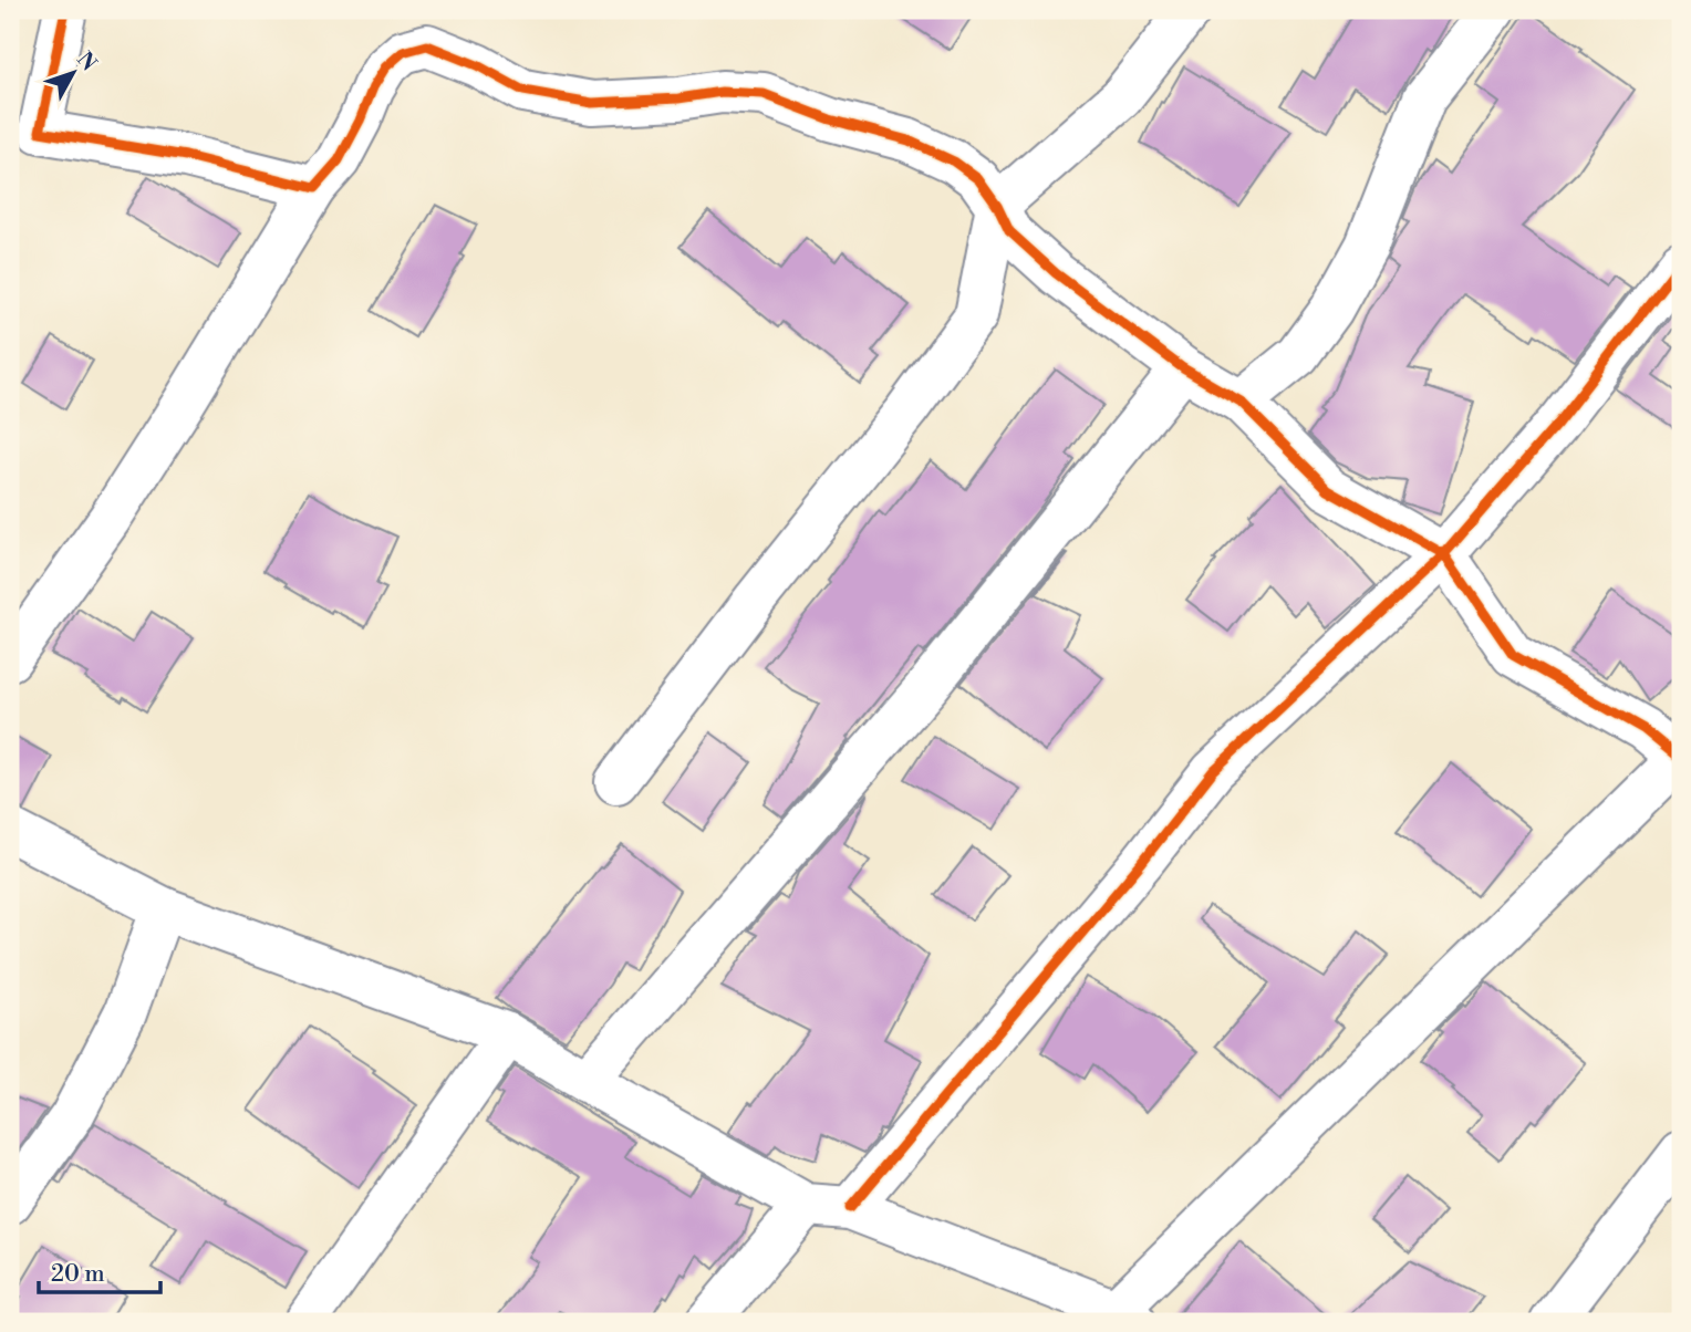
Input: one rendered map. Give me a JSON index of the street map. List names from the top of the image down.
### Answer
{
  "scale_bar": "20 m",
  "north": "top right"
}
